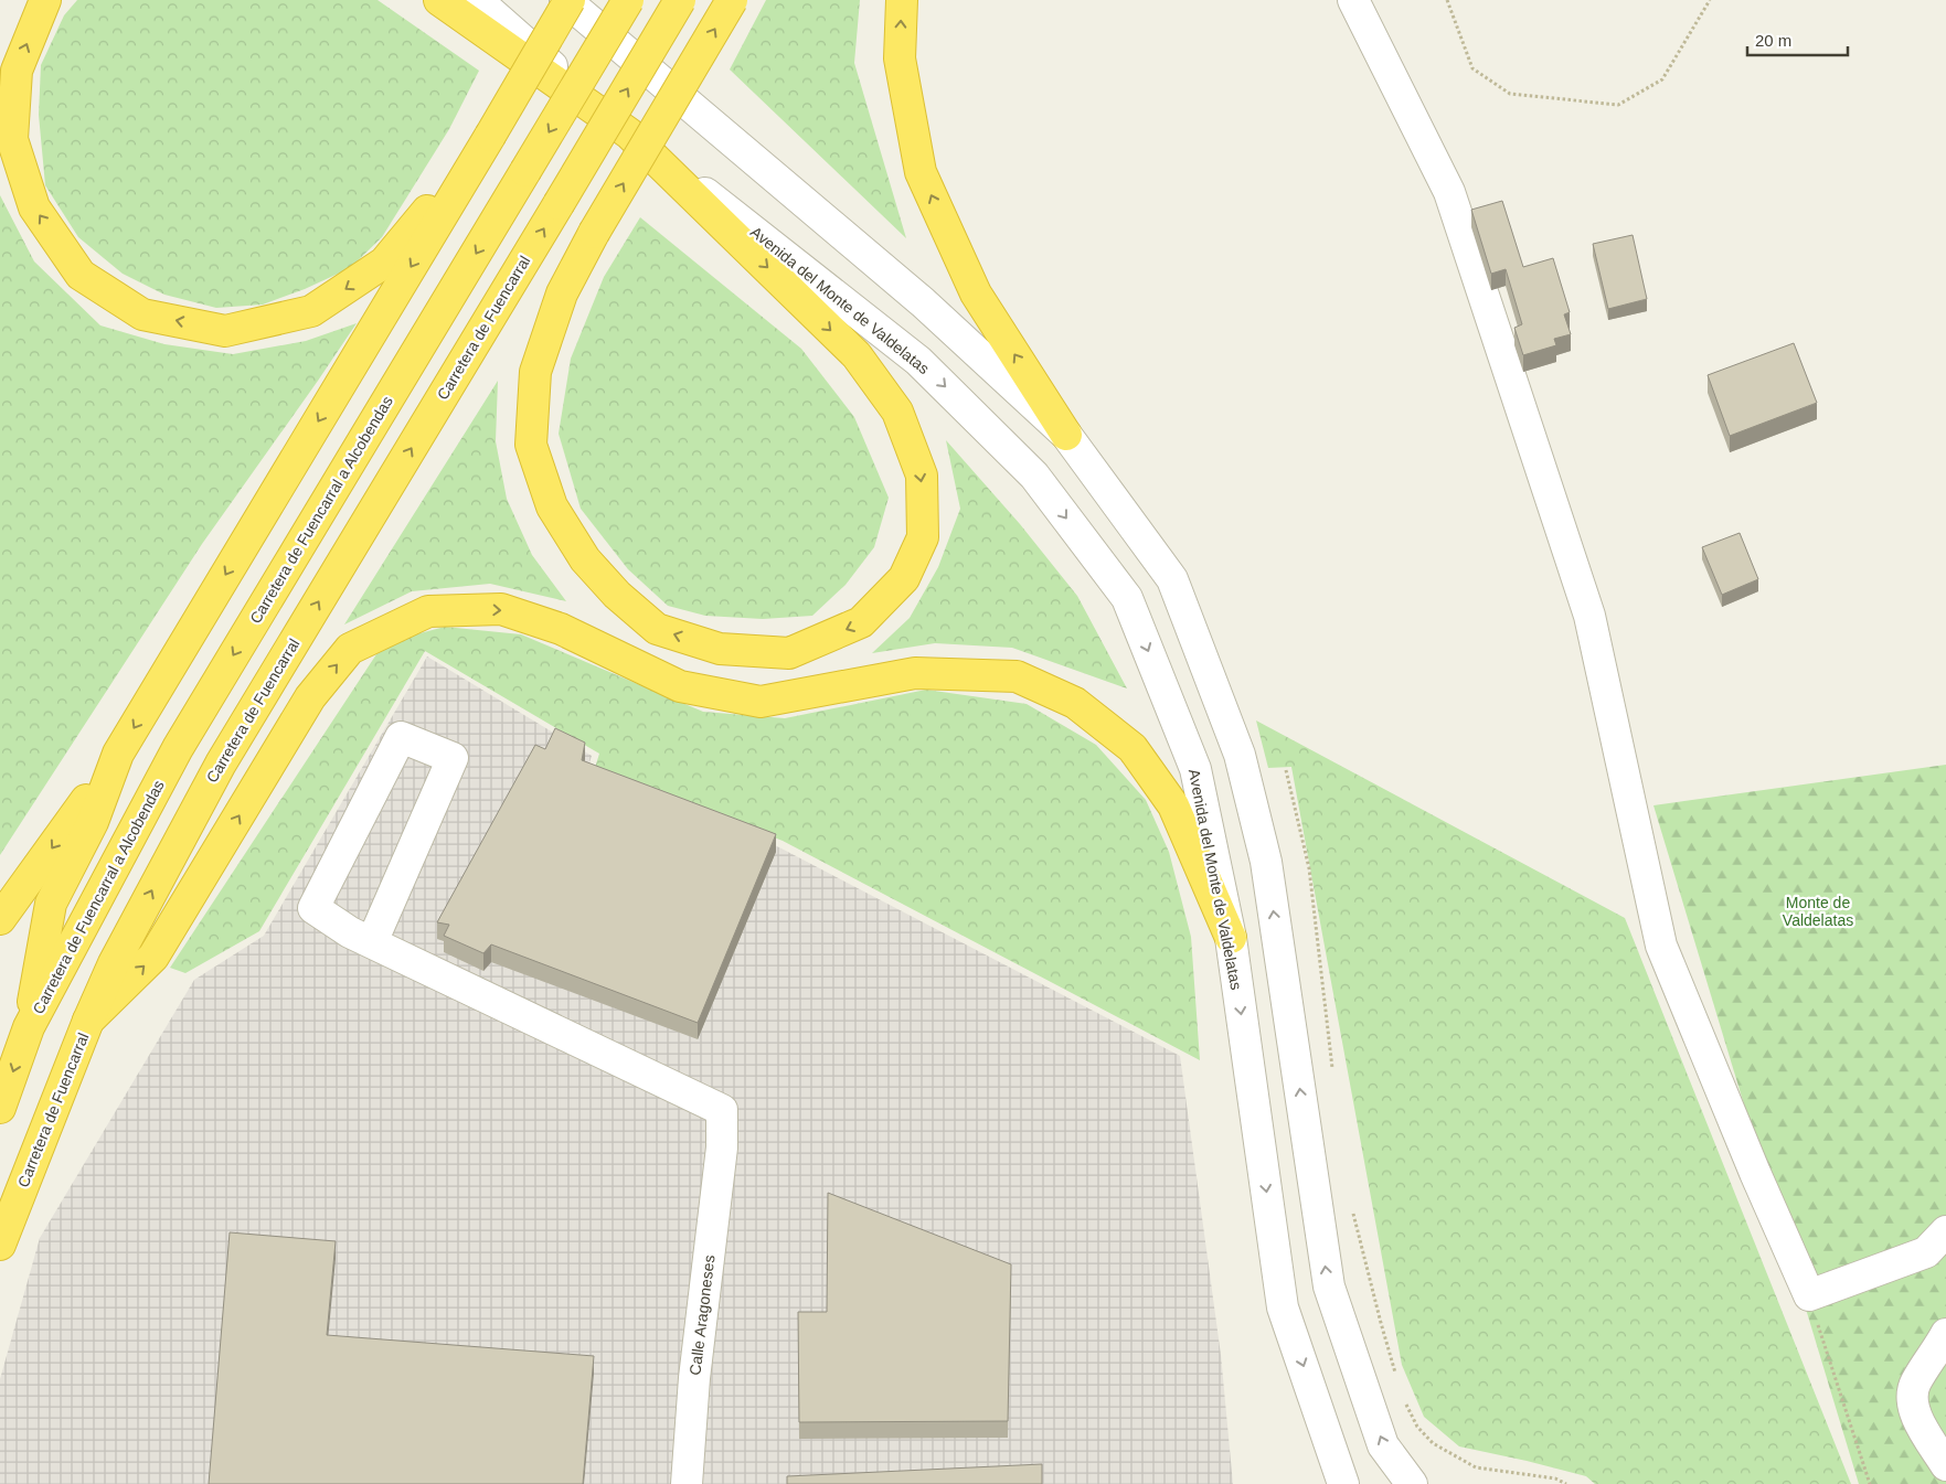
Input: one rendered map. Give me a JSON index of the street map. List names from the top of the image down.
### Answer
{
  "streets": {
    "highway": ["Carretera de Fuencarral", "Carretera de Fuencarral a Alcobendas"],
    "street": ["Avenida del Monte de Valdelatas", "Calle Aragoneses"]
  },
  "parks": ["Monte de Valdelatas"],
  "scale_bar": "20 m"
}
